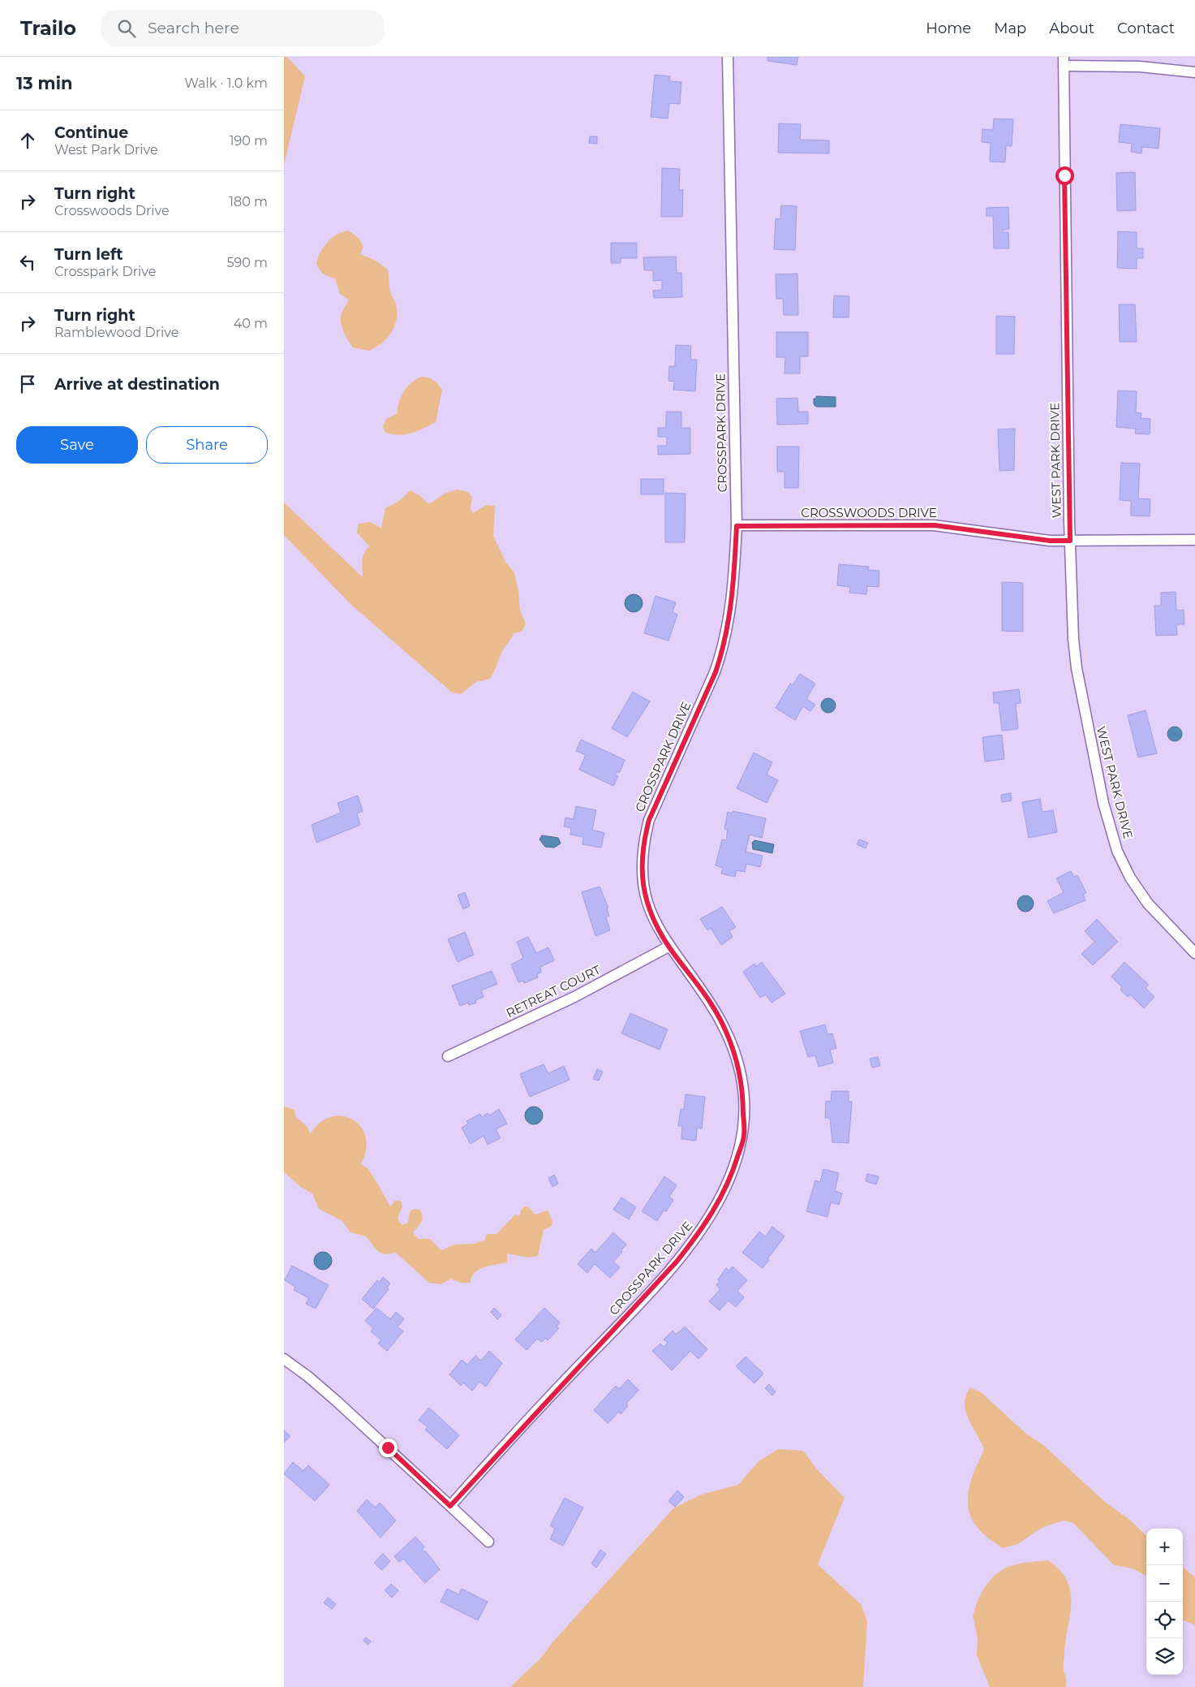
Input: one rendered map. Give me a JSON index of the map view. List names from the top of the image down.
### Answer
{
  "streets": {
    "street": [
      "CROSSPARK DRIVE",
      "WEST PARK DRIVE",
      "CROSSWOODS DRIVE",
      "RETREAT COURT"
    ]
  },
  "crossings": [
    ["CROSSPARK DRIVE", "CROSSWOODS DRIVE"],
    ["CROSSPARK DRIVE", "RETREAT COURT"],
    ["WEST PARK DRIVE", "CROSSWOODS DRIVE"]
  ],
  "page": {
    "header": "Trailo",
    "search": "Search here",
    "nav": [
      "Home",
      "Map",
      "About",
      "Contact"
    ],
    "heading": ["13 min", "Walk · 1.0 km"],
    "list": [
      ["Continue", "West Park Drive", "190 m"],
      ["Turn right", "Crosswoods Drive", "180 m"],
      ["Turn left", "Crosspark Drive", "590 m"],
      ["Turn right", "Ramblewood Drive", "40 m"],
      "Arrive at destination"
    ],
    "buttons": ["Save", "Share"],
    "map_buttons": ["+", "−"]
  }
}
